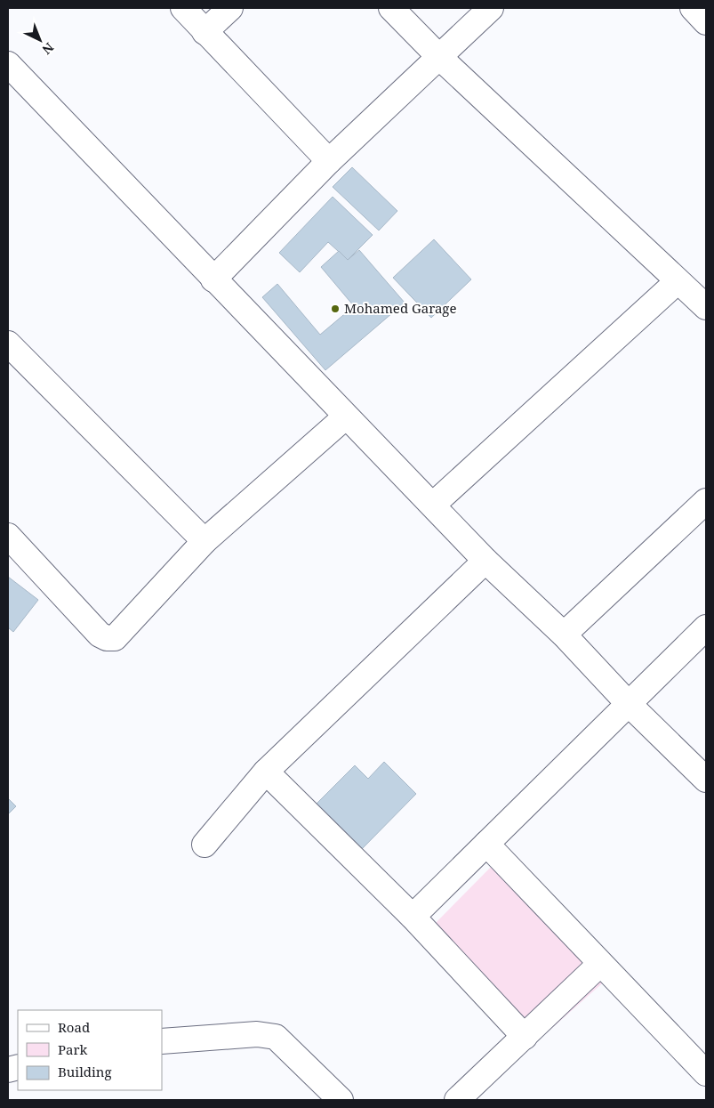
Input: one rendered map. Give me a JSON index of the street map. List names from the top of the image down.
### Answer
{
  "places": ["Mohamed Garage"],
  "legend": ["Road", "Park", "Building"],
  "north": "bottom right"
}
